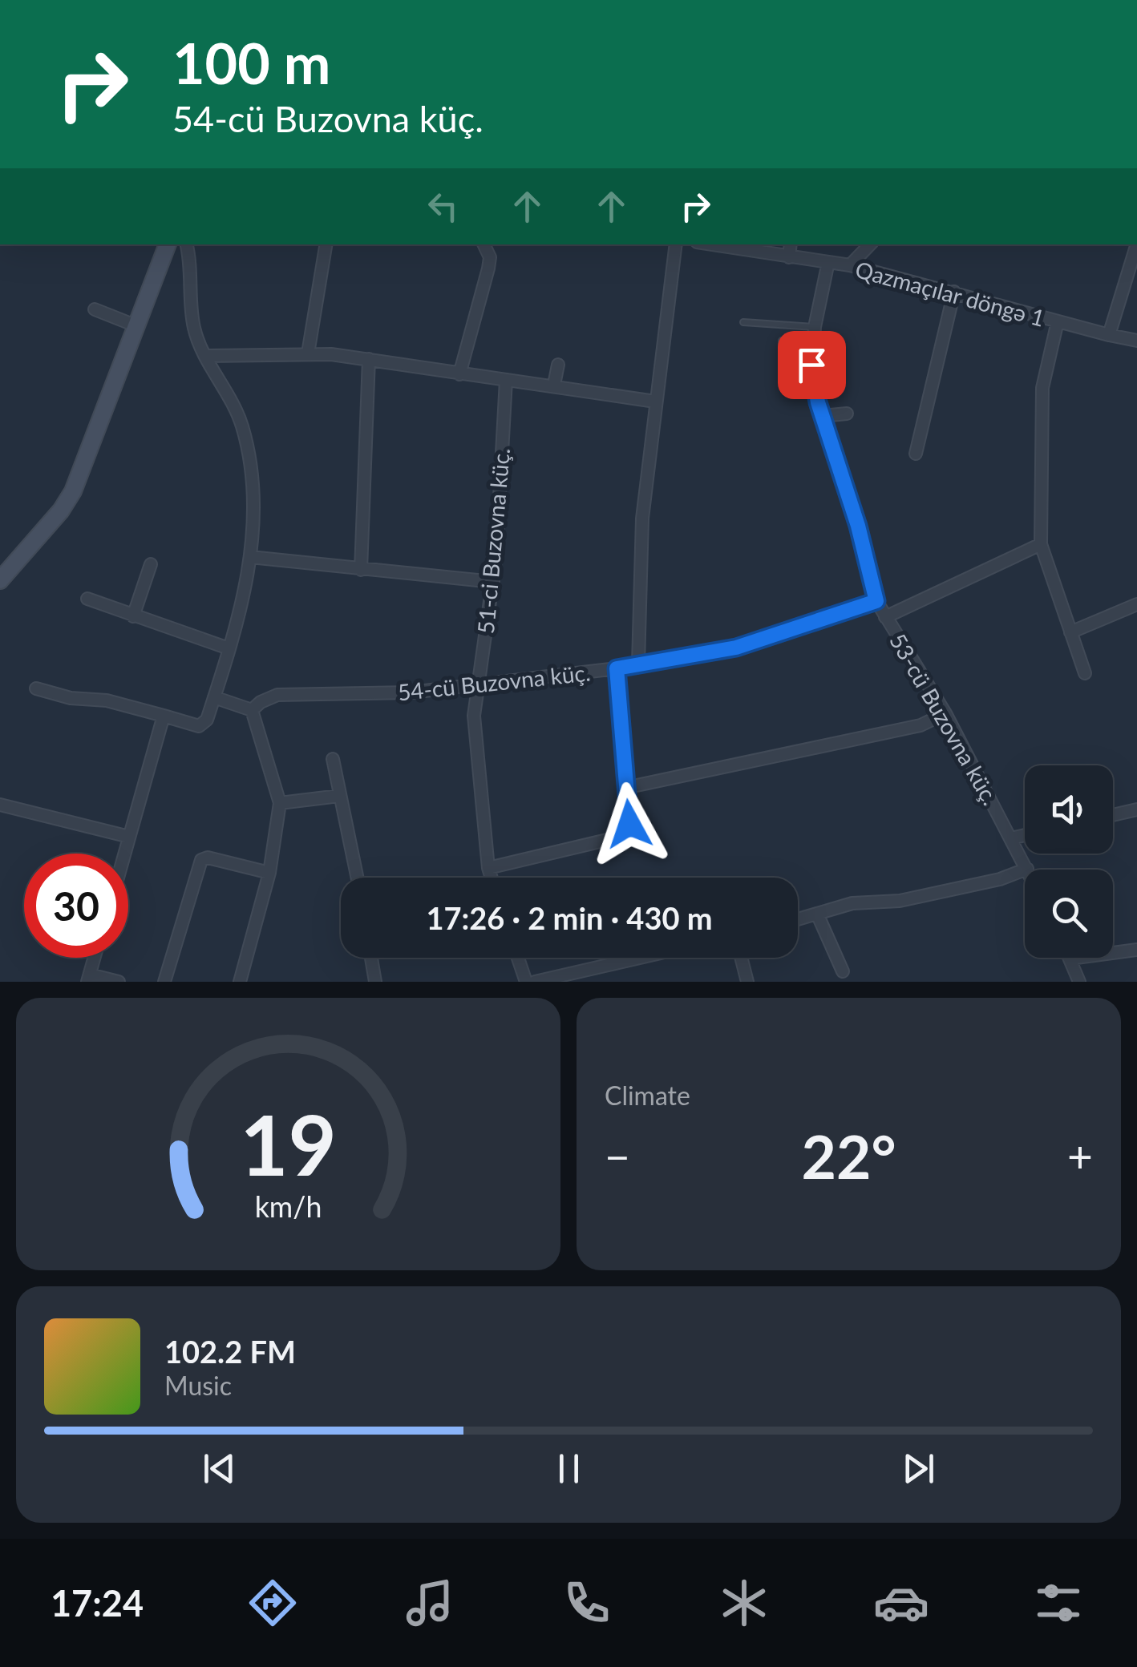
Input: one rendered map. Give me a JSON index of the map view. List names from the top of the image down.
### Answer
{
  "streets": {
    "street": [
      "Qazmaçılar döngə 1",
      "51-ci Buzovna küç.",
      "54-cü Buzovna küç.",
      "53-cü Buzovna küç."
    ]
  },
  "crossings": [
    ["Qazmaçılar döngə 1", "53-cü Buzovna küç."],
    ["51-ci Buzovna küç.", "54-cü Buzovna küç."],
    ["54-cü Buzovna küç.", "53-cü Buzovna küç."]
  ],
  "page": {
    "turn": ["100 m", "54-cü Buzovna küç."],
    "limit": "30",
    "trip": "17:26 · 2 min · 430 m",
    "tile": "Climate",
    "heat": ["−", "22°", "+"],
    "song": ["102.2 FM", "Music"],
    "tabs": "17:24",
    "gauge": ["19", "km/h"]
  }
}
